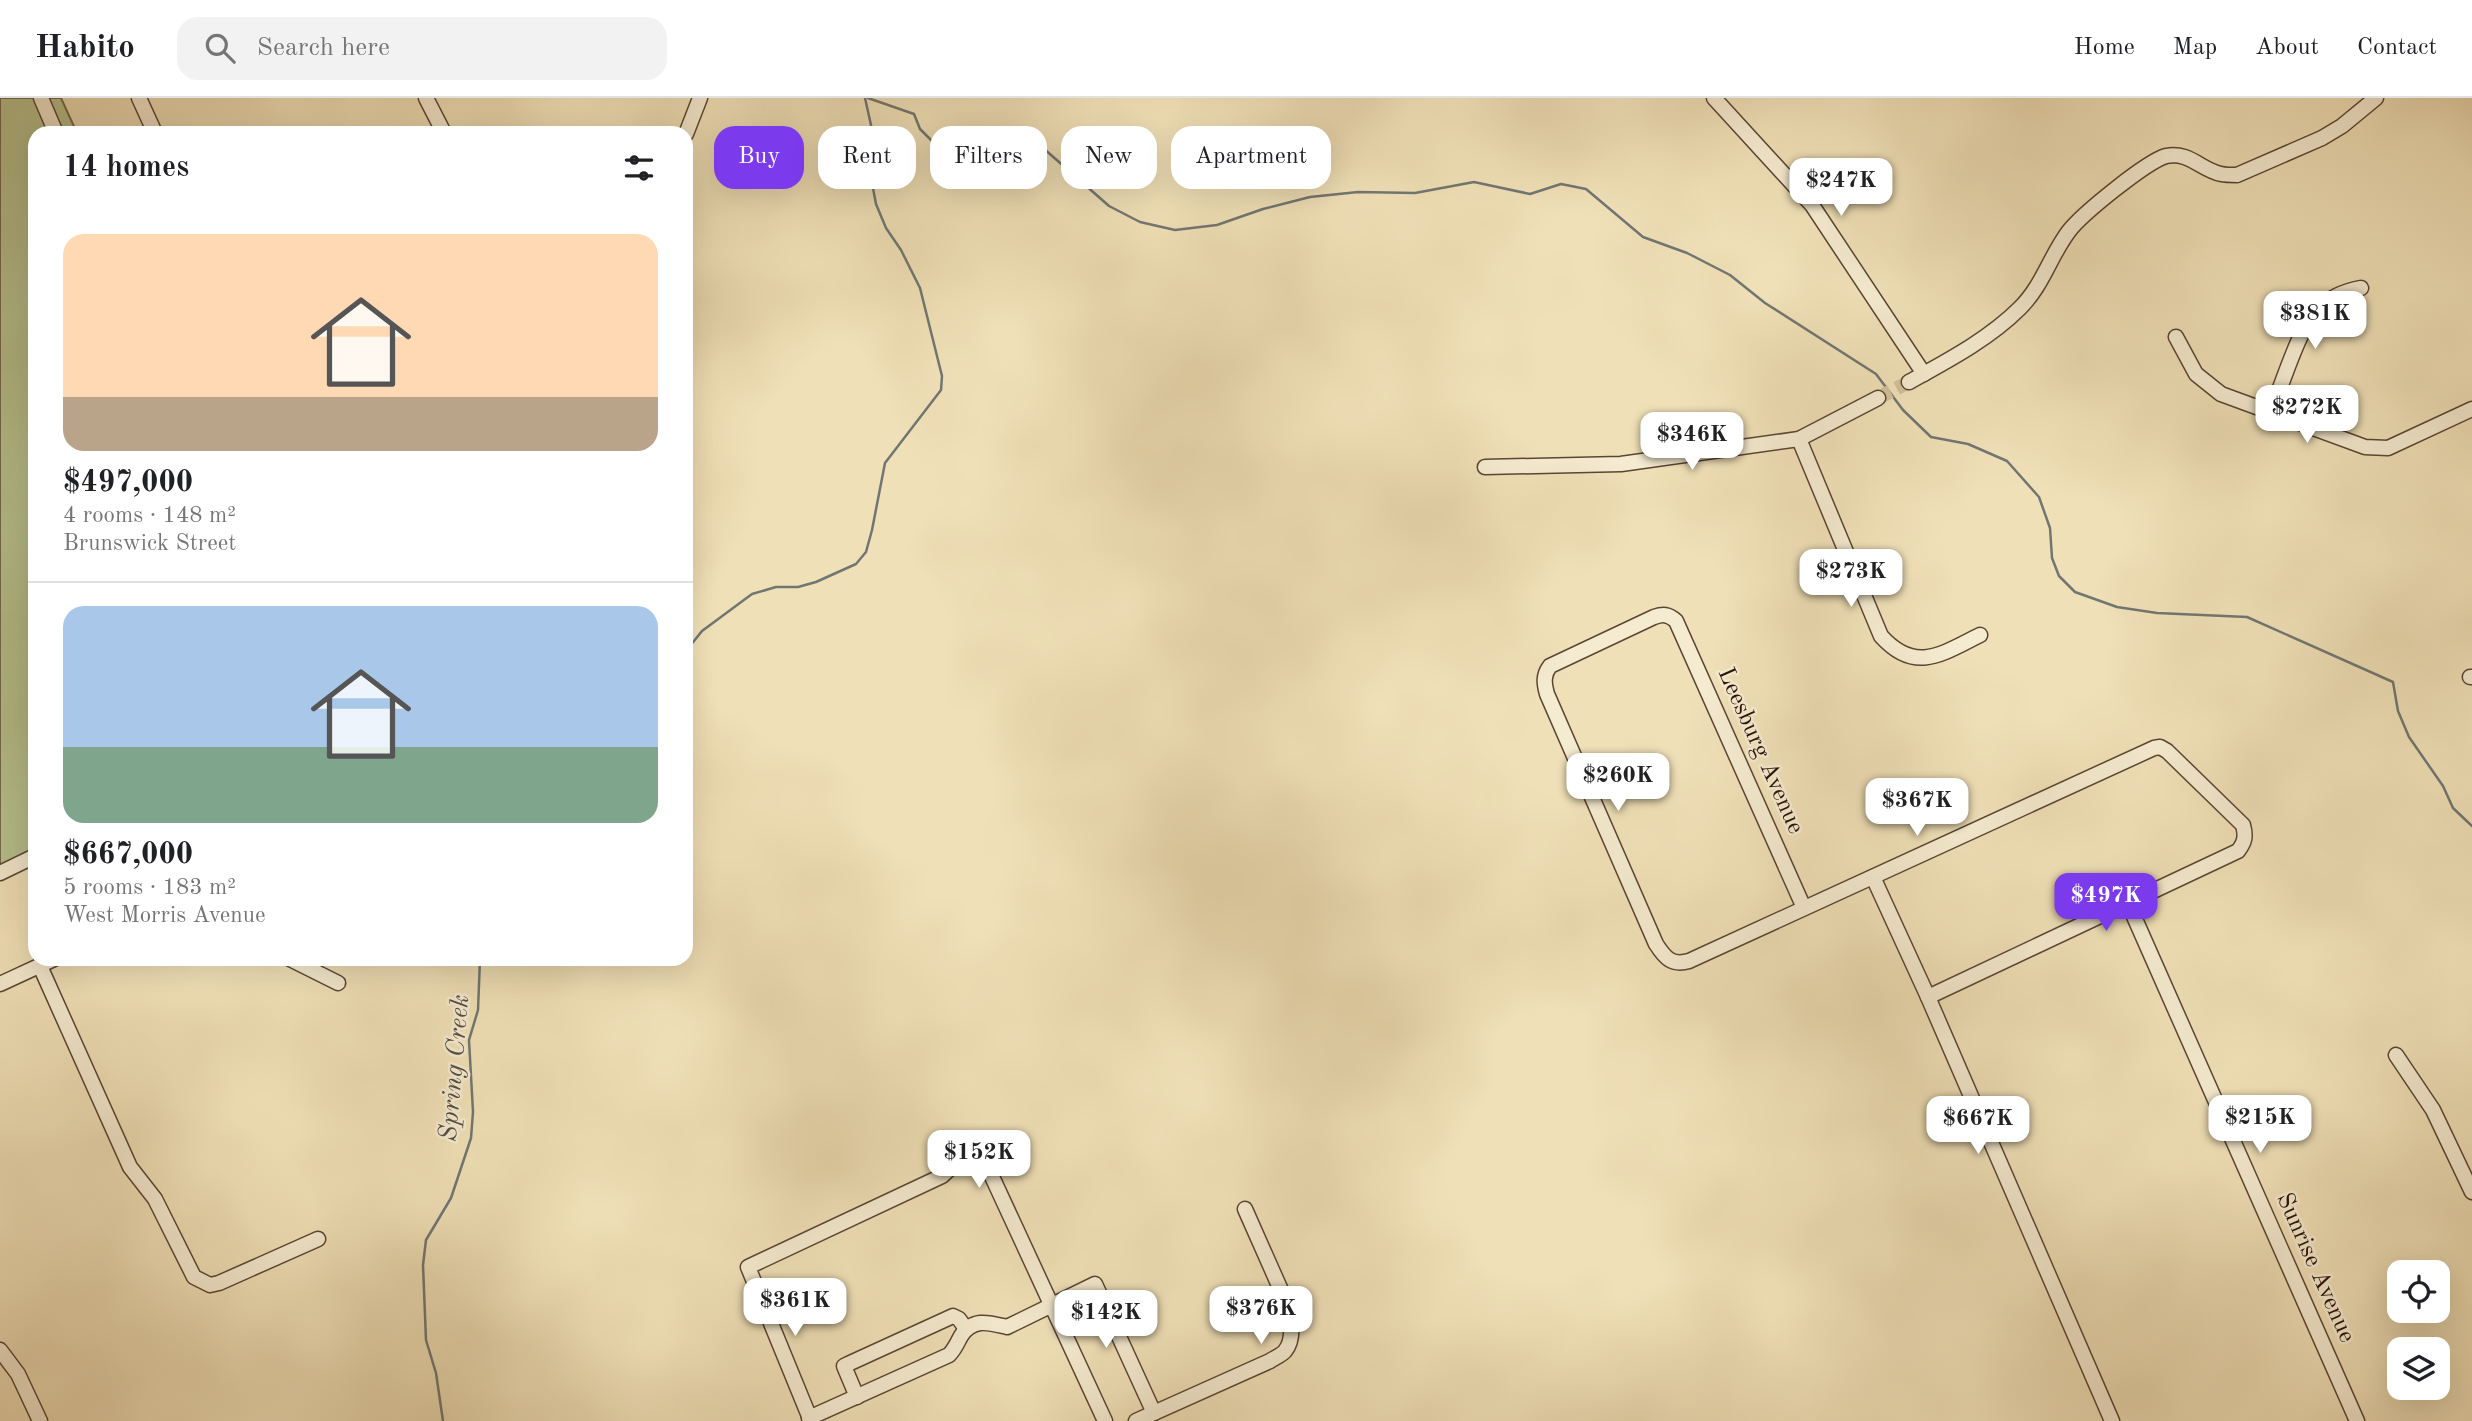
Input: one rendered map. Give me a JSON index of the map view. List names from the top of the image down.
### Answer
{
  "streets": {
    "street": ["Leesburg Avenue", "Sunrise Avenue"]
  },
  "water": ["Spring Creek"],
  "page": {
    "header": "Habito",
    "search": "Search here",
    "nav": [
      "Home",
      "Map",
      "About",
      "Contact"
    ],
    "chip": [
      "Buy",
      "Rent",
      "Filters",
      "New",
      "Apartment"
    ],
    "heading": "14 homes",
    "price": [
      "$247K",
      "$381K",
      "$272K",
      "$346K",
      "$273K",
      "$260K",
      "$367K",
      "$497K",
      "$215K",
      "$667K",
      "$152K",
      "$361K",
      "$376K",
      "$142K"
    ],
    "list": [
      {
        "name": "$497,000",
        "note": "4 rooms · 148 m² · Brunswick Street"
      },
      {
        "name": "$667,000",
        "note": "5 rooms · 183 m² · West Morris Avenue"
      }
    ]
  }
}
